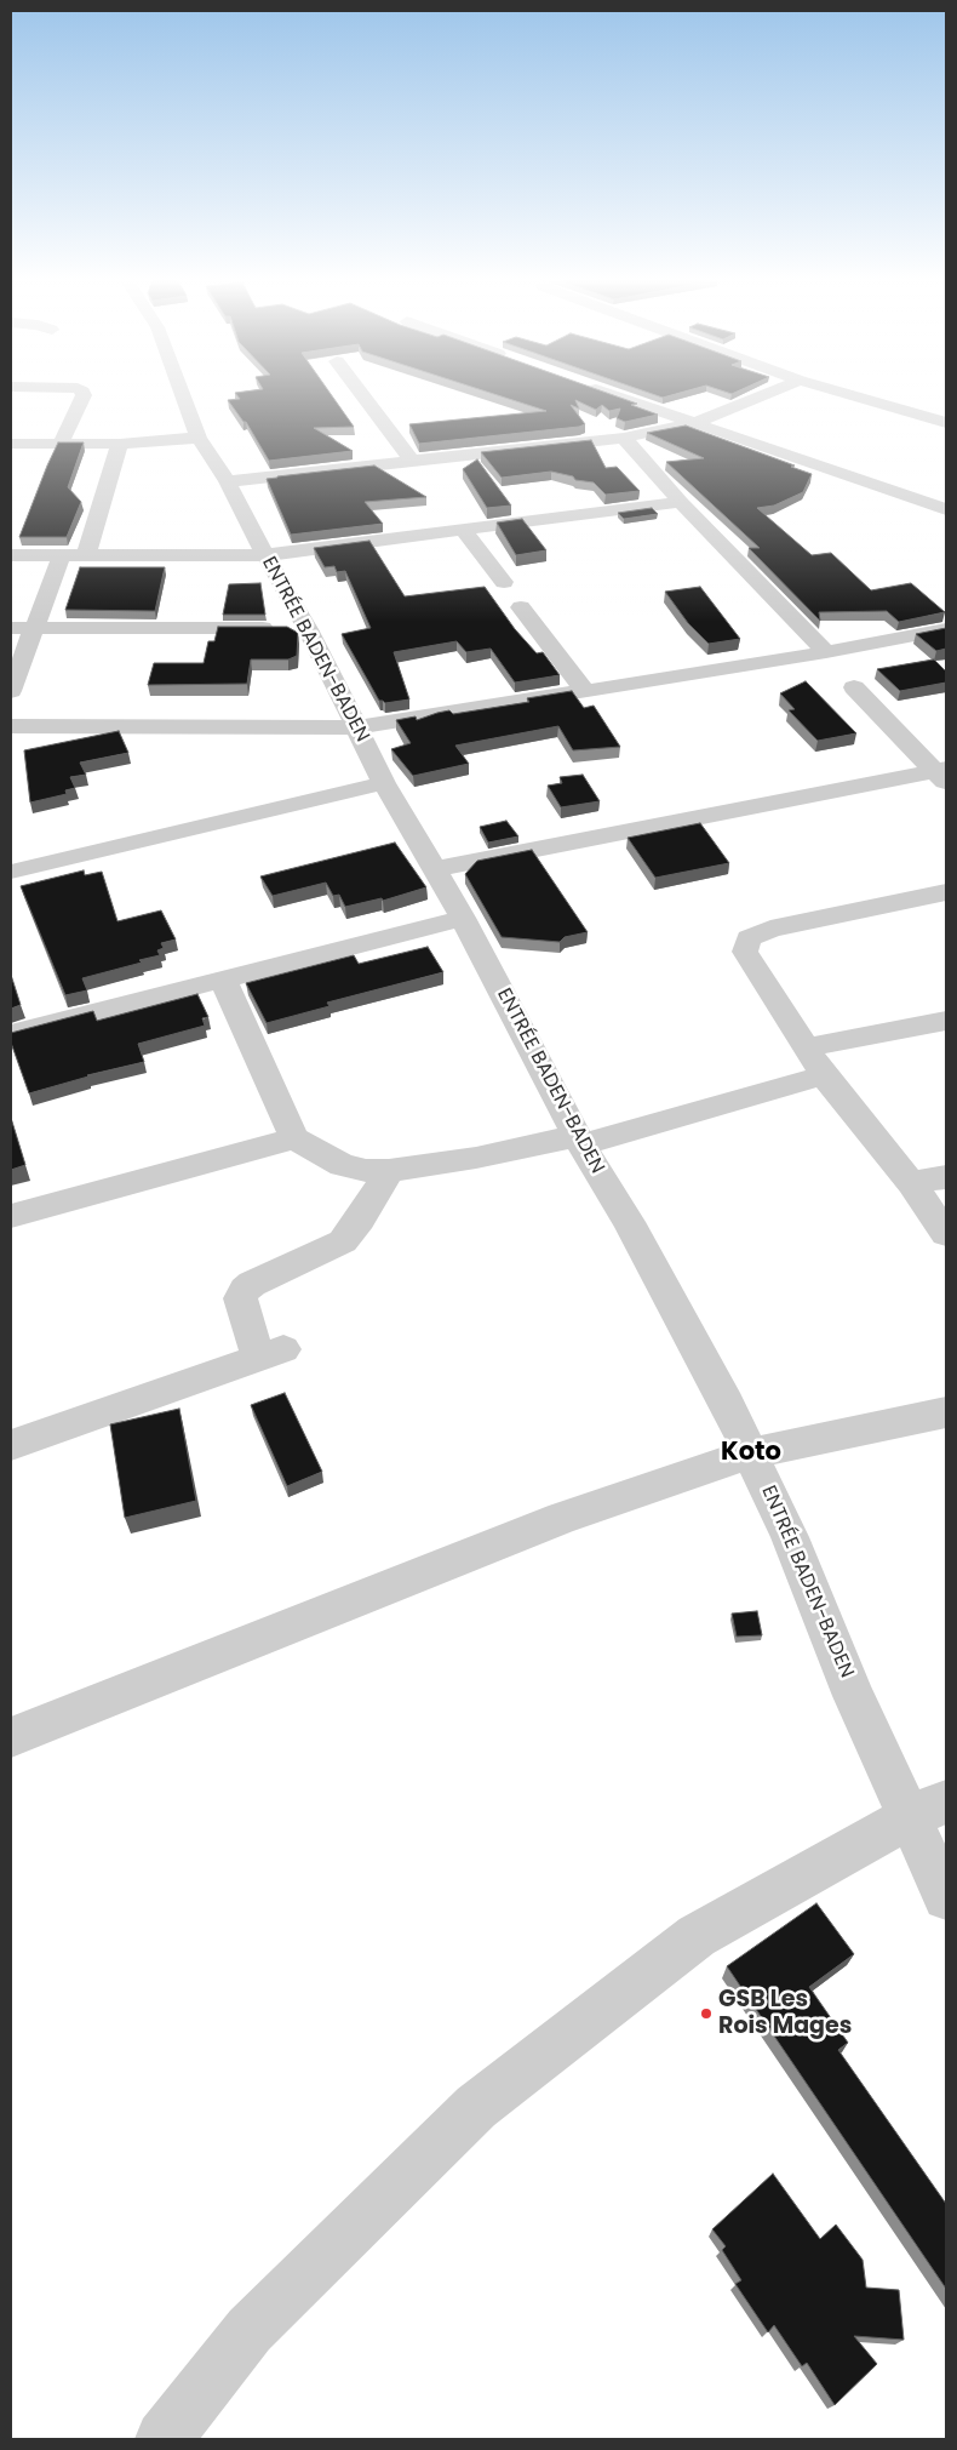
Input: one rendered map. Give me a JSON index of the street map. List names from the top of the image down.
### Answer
{
  "streets": {
    "street": ["ENTRÉE BADEN-BADEN"]
  },
  "districts": ["Koto"],
  "places": ["GSB Les Rois Mages"]
}
